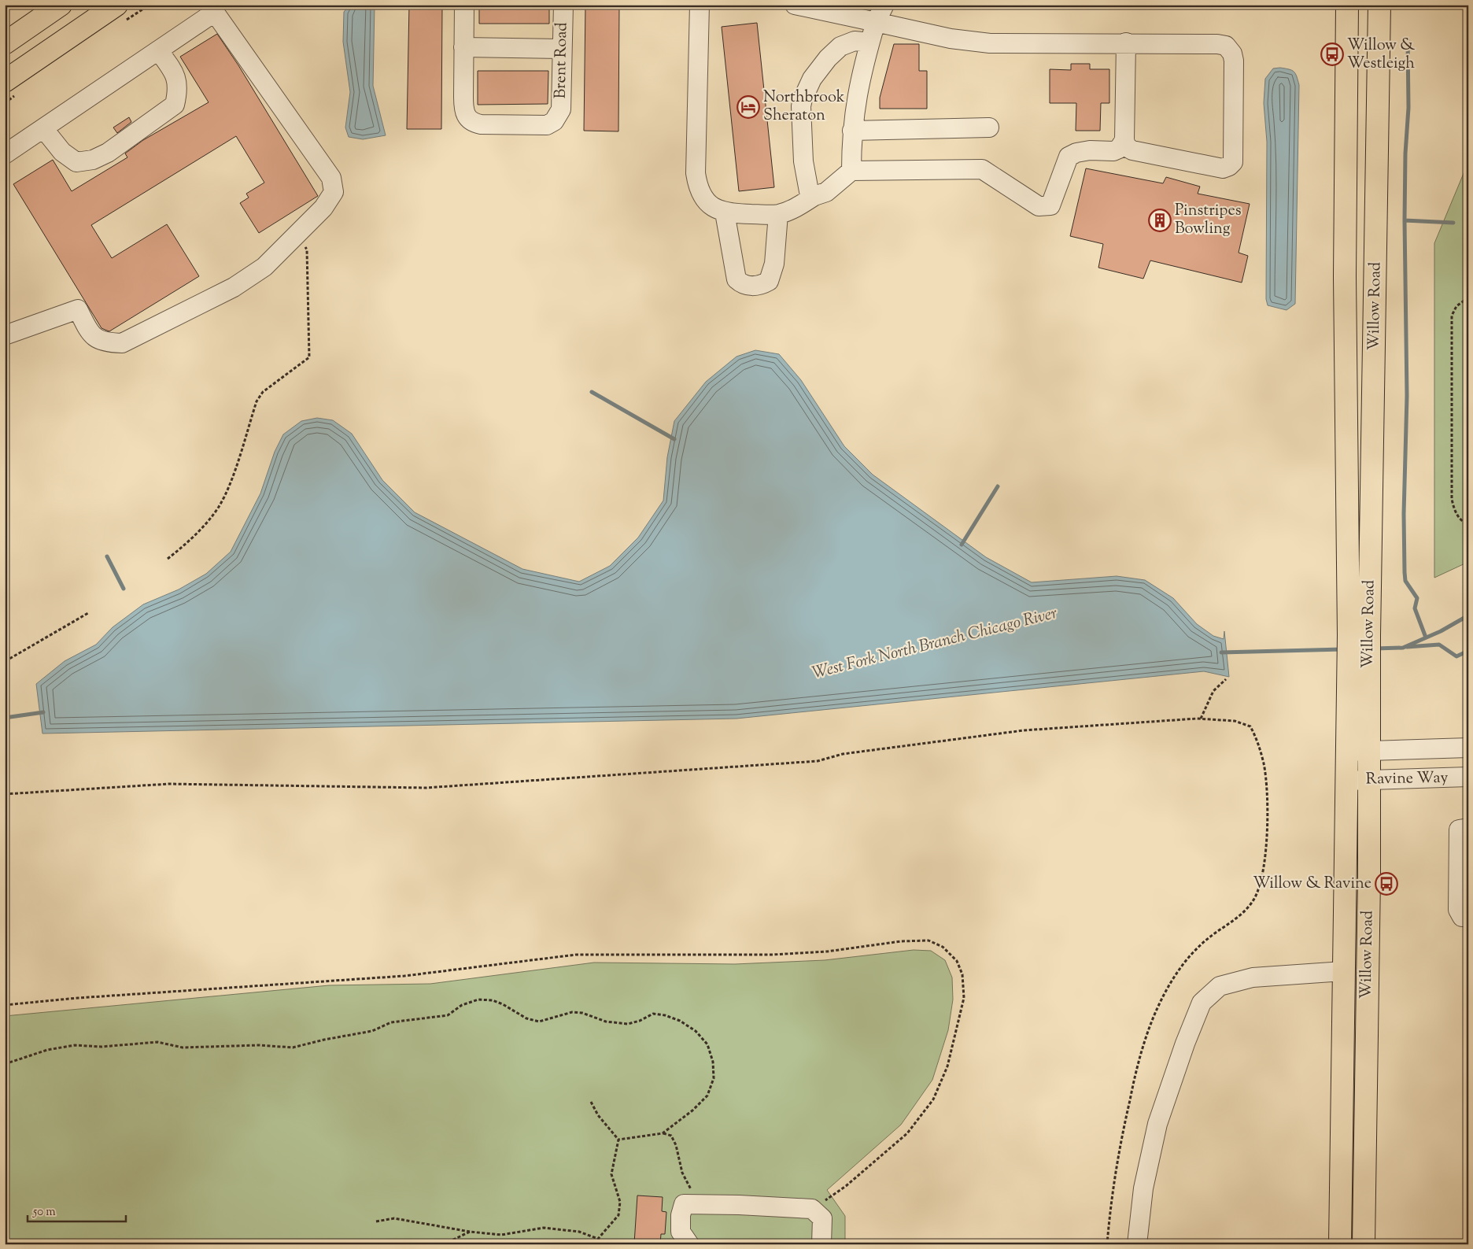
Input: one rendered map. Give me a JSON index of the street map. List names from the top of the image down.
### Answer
{
  "streets": {
    "main road": ["Willow Road"],
    "street": ["Brent Road", "Ravine Way"]
  },
  "crossings": [
    ["Willow Road", "Ravine Way"]
  ],
  "water": ["West Fork North Branch Chicago River"],
  "places": {
    "bus stop": ["Willow & Westleigh", "Willow & Ravine"],
    "hotel": ["Northbrook Sheraton"],
    "building": ["Pinstripes Bowling"]
  },
  "scale_bar": "50 m"
}
